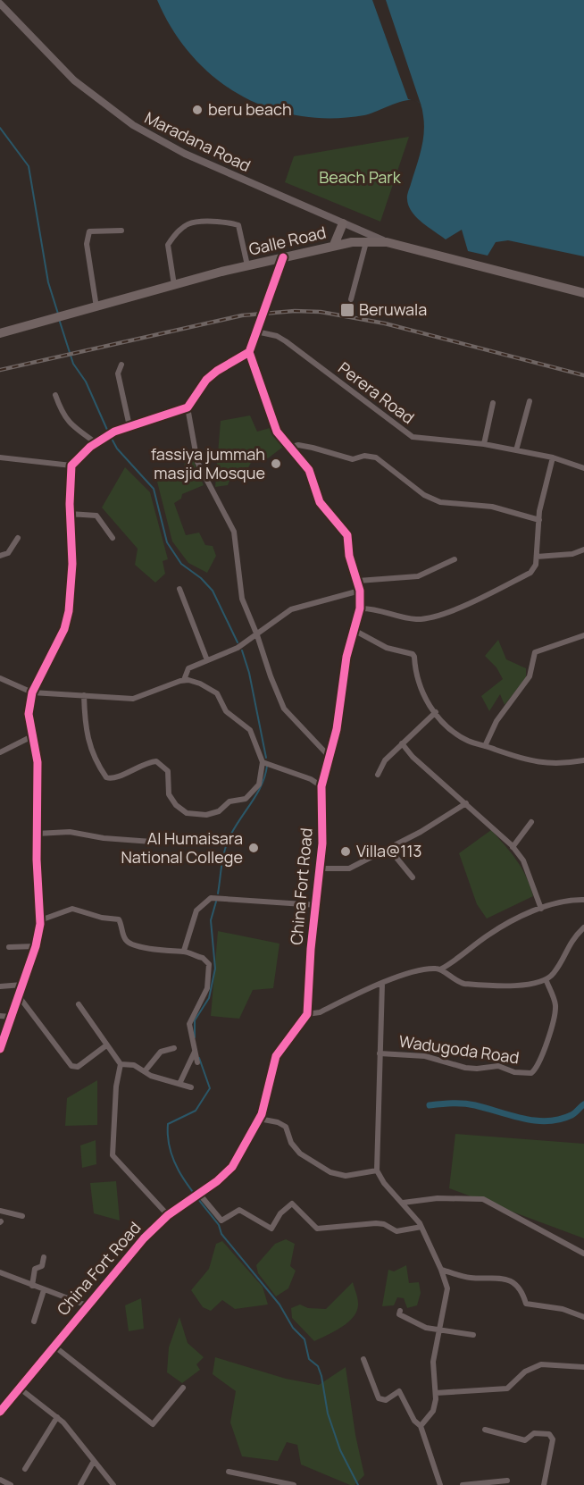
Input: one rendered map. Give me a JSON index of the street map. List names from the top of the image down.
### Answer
{
  "streets": {
    "highway": ["Galle Road"],
    "street": [
      "Maradana Road",
      "Perera Road",
      "China Fort Road",
      "Wadugoda Road"
    ]
  },
  "crossings": [
    ["Maradana Road", "Galle Road"]
  ],
  "parks": ["Beach Park"],
  "places": {
    "other": [
      "beru beach",
      "fassiya jummah masjid Mosque",
      "Al Humaisara National College",
      "Villa@113"
    ],
    "transit": ["Beruwala"]
  }
}
